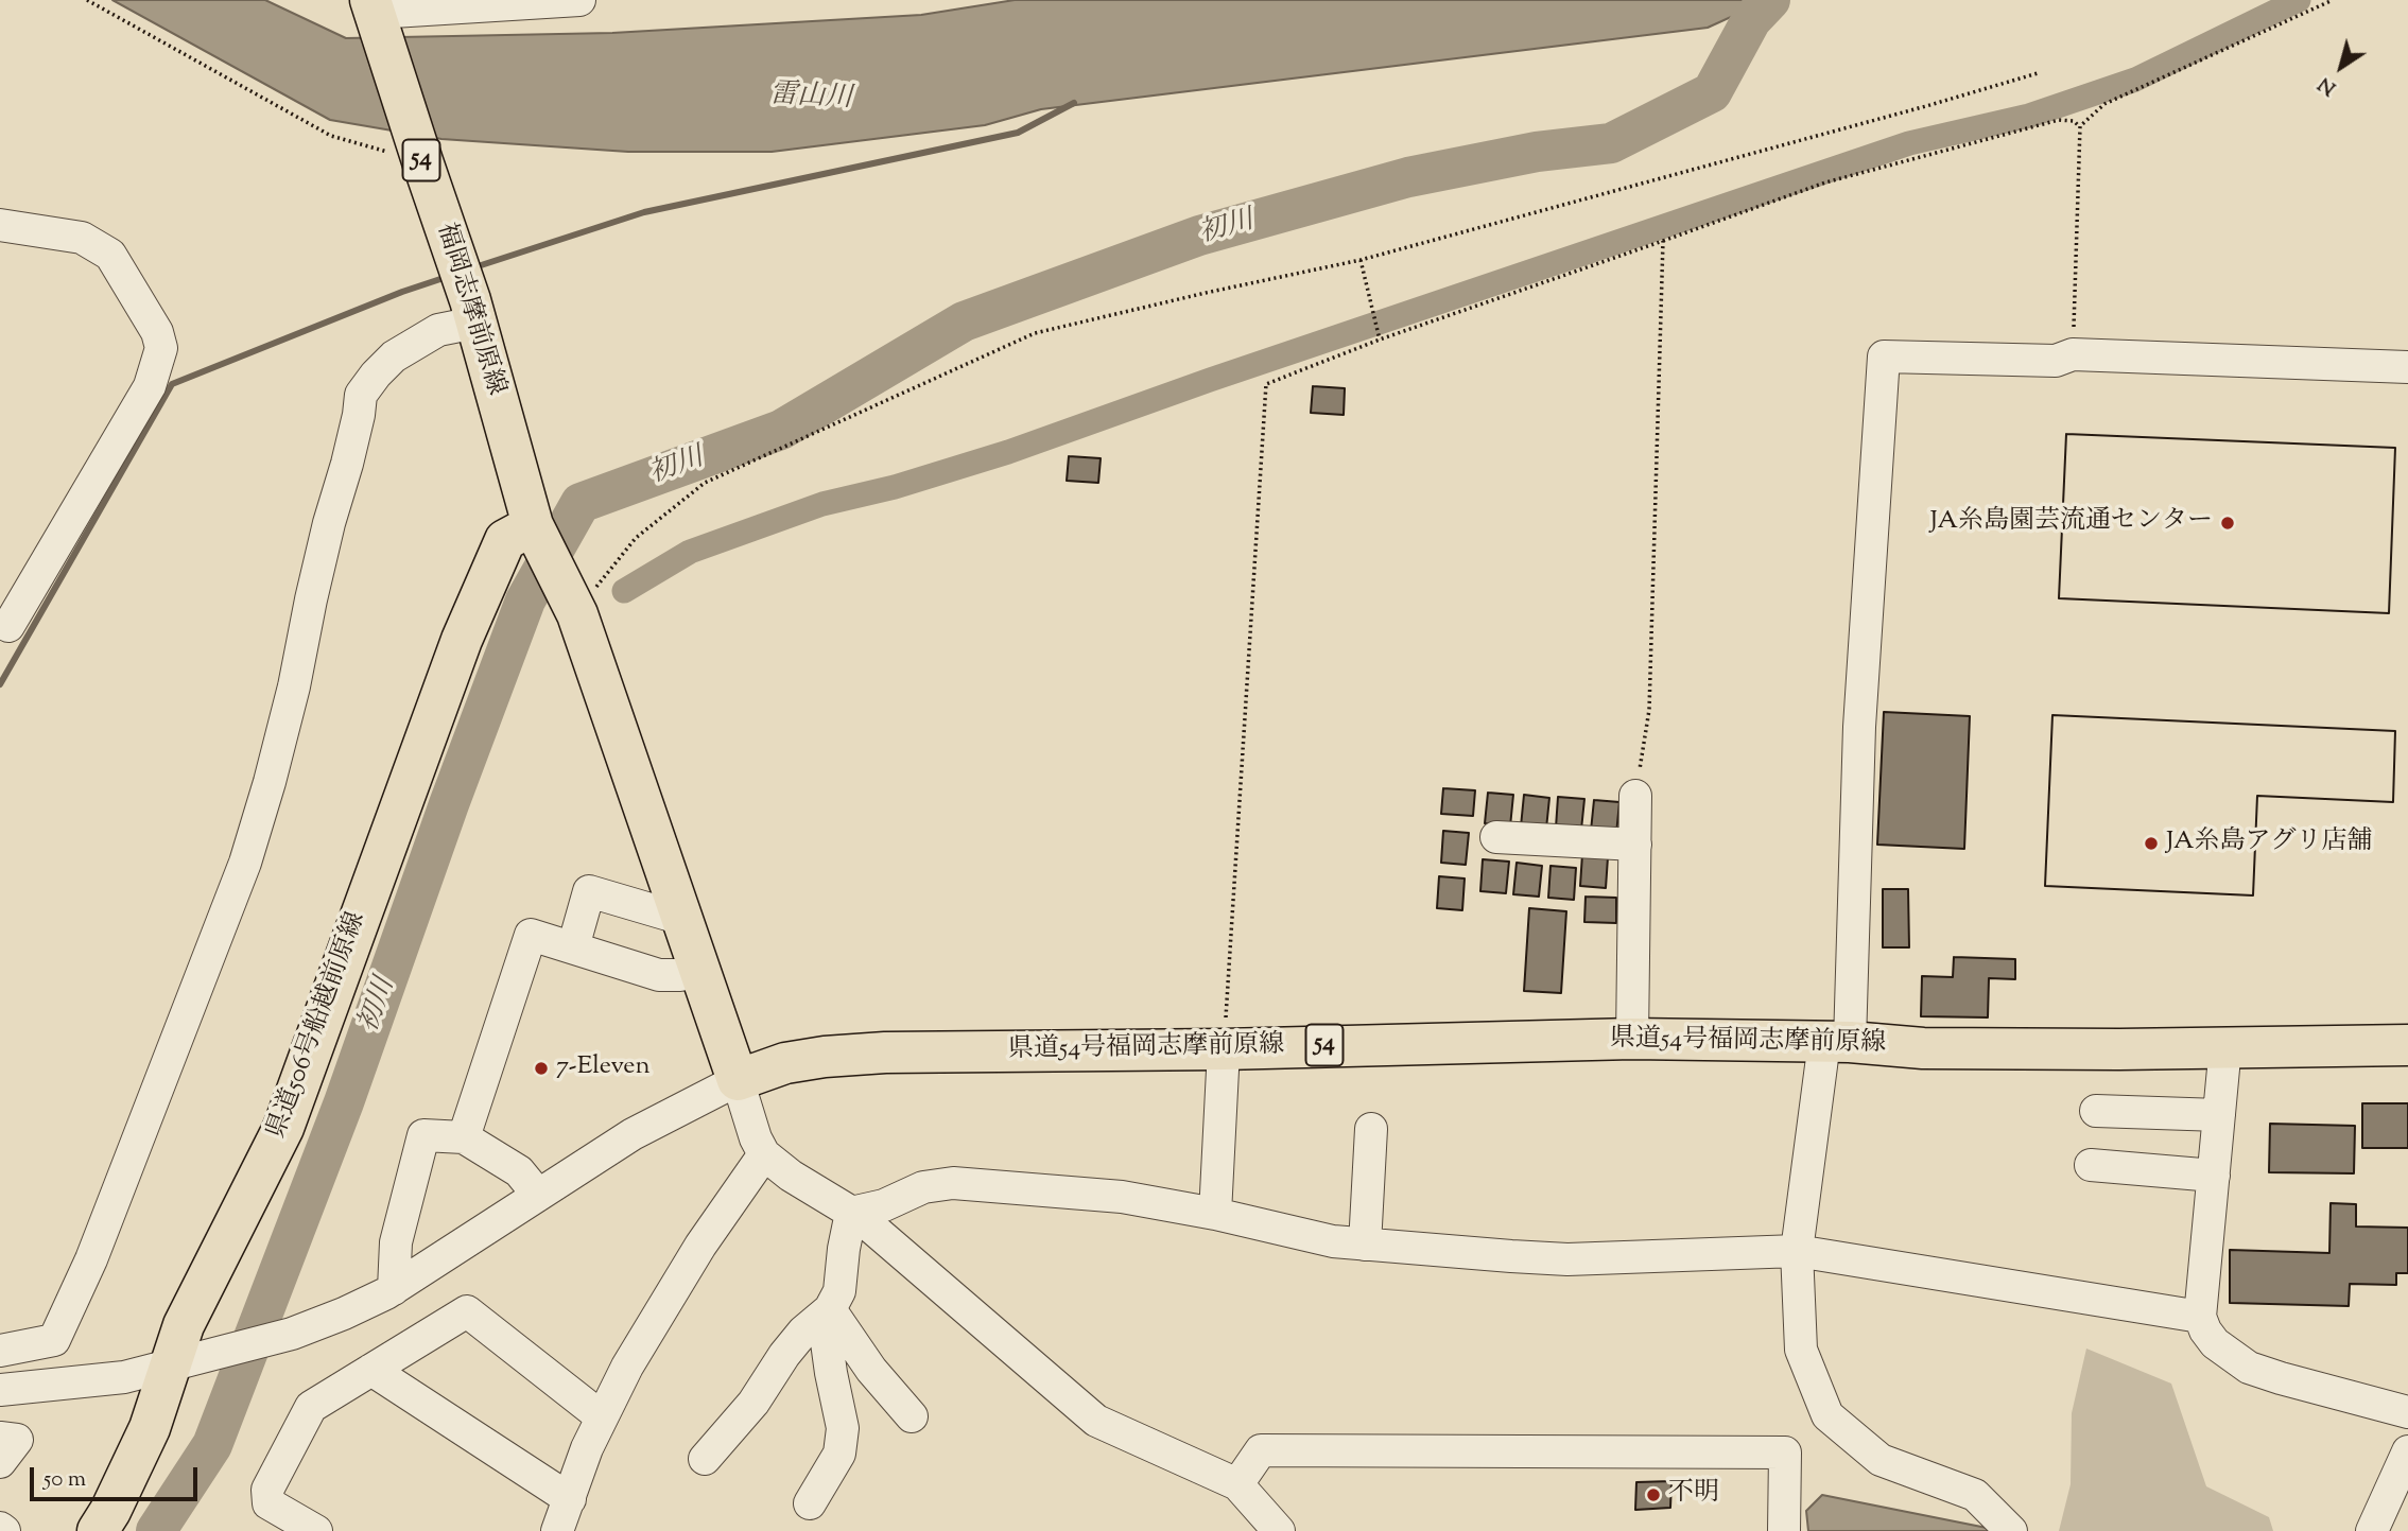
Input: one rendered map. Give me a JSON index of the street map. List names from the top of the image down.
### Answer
{
  "streets": {
    "main road": [
      "54",
      "福岡志摩前原線",
      "県道506号船越前原線",
      "県道54号福岡志摩前原線"
    ]
  },
  "crossings": [
    ["54", "福岡志摩前原線"],
    ["54", "県道54号福岡志摩前原線"],
    ["福岡志摩前原線", "県道506号船越前原線"]
  ],
  "water": ["雷山川", "初川"],
  "places": [
    "JA糸島園芸流通センター",
    "JA糸島アグリ店舗",
    "7-Eleven",
    "不明"
  ],
  "scale_bar": "50 m",
  "north": "bottom left"
}
